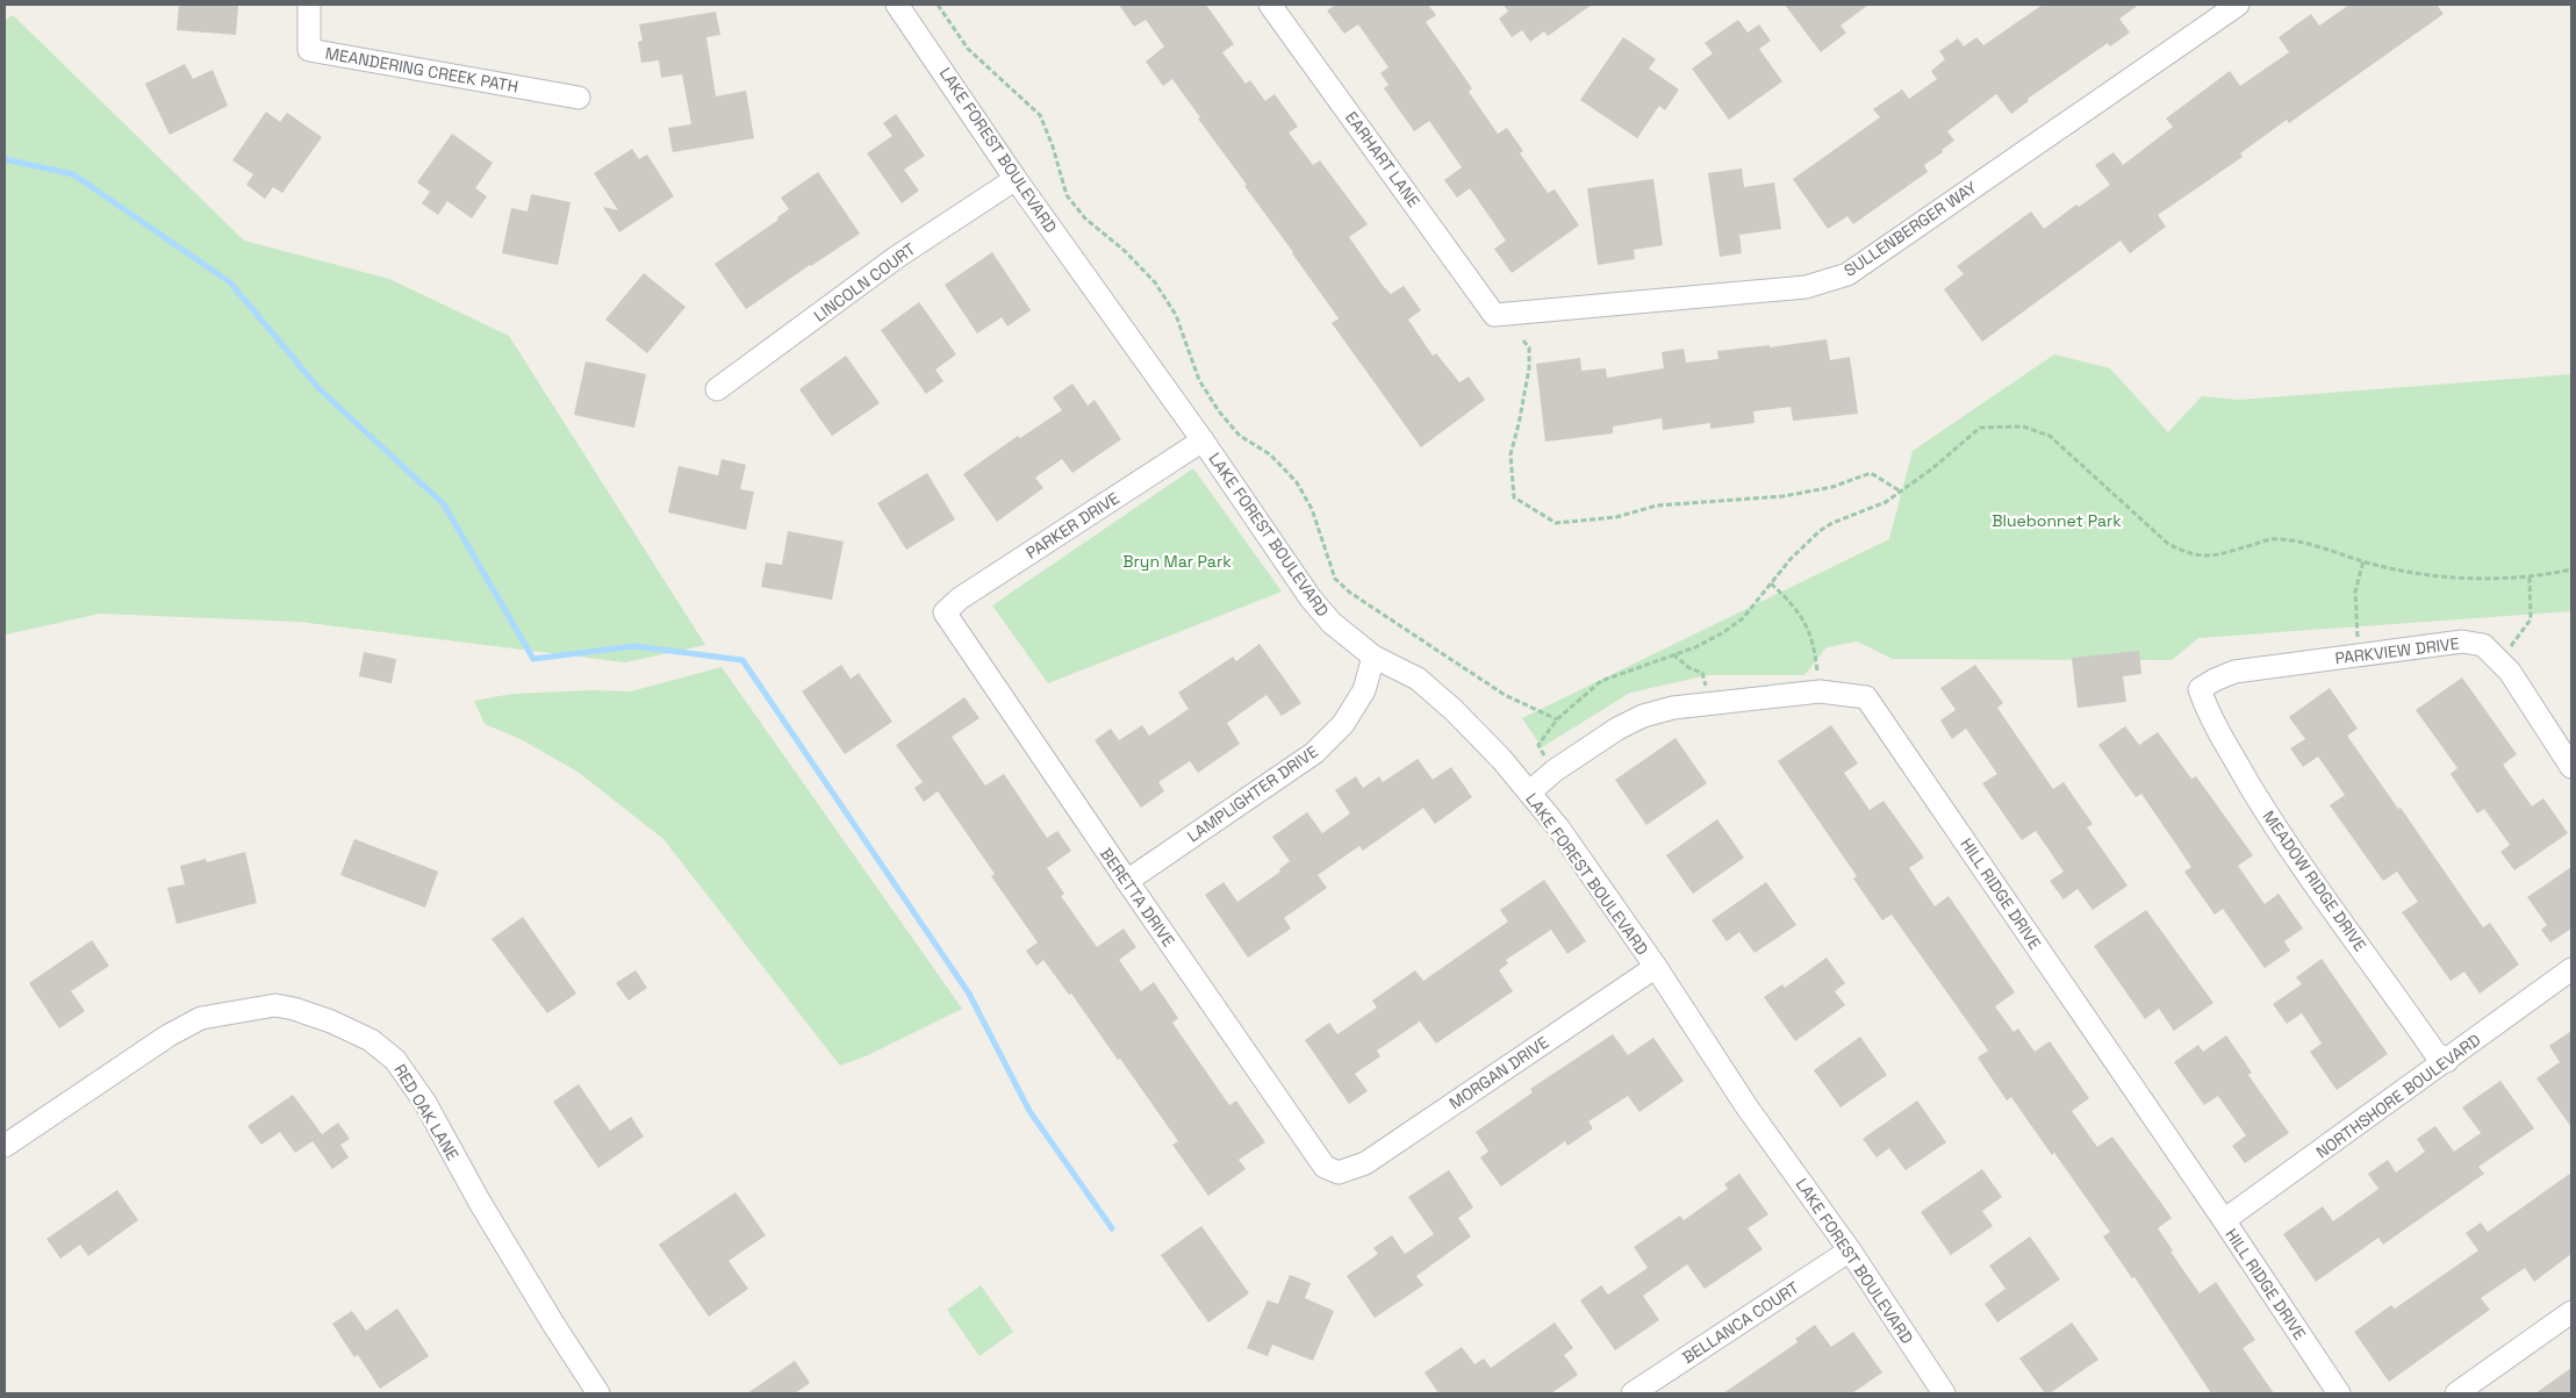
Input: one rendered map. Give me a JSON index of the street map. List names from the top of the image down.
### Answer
{
  "streets": {
    "street": [
      "MEANDERING CREEK PATH",
      "LAKE FOREST BOULEVARD",
      "EARHART LANE",
      "SULLENBERGER WAY",
      "LINCOLN COURT",
      "PARKER DRIVE",
      "PARKVIEW DRIVE",
      "LAMPLIGHTER DRIVE",
      "MEADOW RIDGE DRIVE",
      "HILL RIDGE DRIVE",
      "BERETTA DRIVE",
      "MORGAN DRIVE",
      "NORTHSHORE BOULEVARD",
      "RED OAK LANE",
      "BELLANCA COURT"
    ]
  },
  "crossings": [
    ["LAKE FOREST BOULEVARD", "LINCOLN COURT"],
    ["LAKE FOREST BOULEVARD", "PARKER DRIVE"],
    ["LAKE FOREST BOULEVARD", "LAMPLIGHTER DRIVE"],
    ["LAKE FOREST BOULEVARD", "HILL RIDGE DRIVE"],
    ["LAKE FOREST BOULEVARD", "MORGAN DRIVE"],
    ["LAKE FOREST BOULEVARD", "BELLANCA COURT"],
    ["EARHART LANE", "SULLENBERGER WAY"],
    ["PARKER DRIVE", "BERETTA DRIVE"],
    ["PARKVIEW DRIVE", "MEADOW RIDGE DRIVE"],
    ["LAMPLIGHTER DRIVE", "BERETTA DRIVE"],
    ["MEADOW RIDGE DRIVE", "NORTHSHORE BOULEVARD"],
    ["HILL RIDGE DRIVE", "NORTHSHORE BOULEVARD"],
    ["BERETTA DRIVE", "MORGAN DRIVE"]
  ],
  "parks": ["Bluebonnet Park", "Bryn Mar Park"]
}
